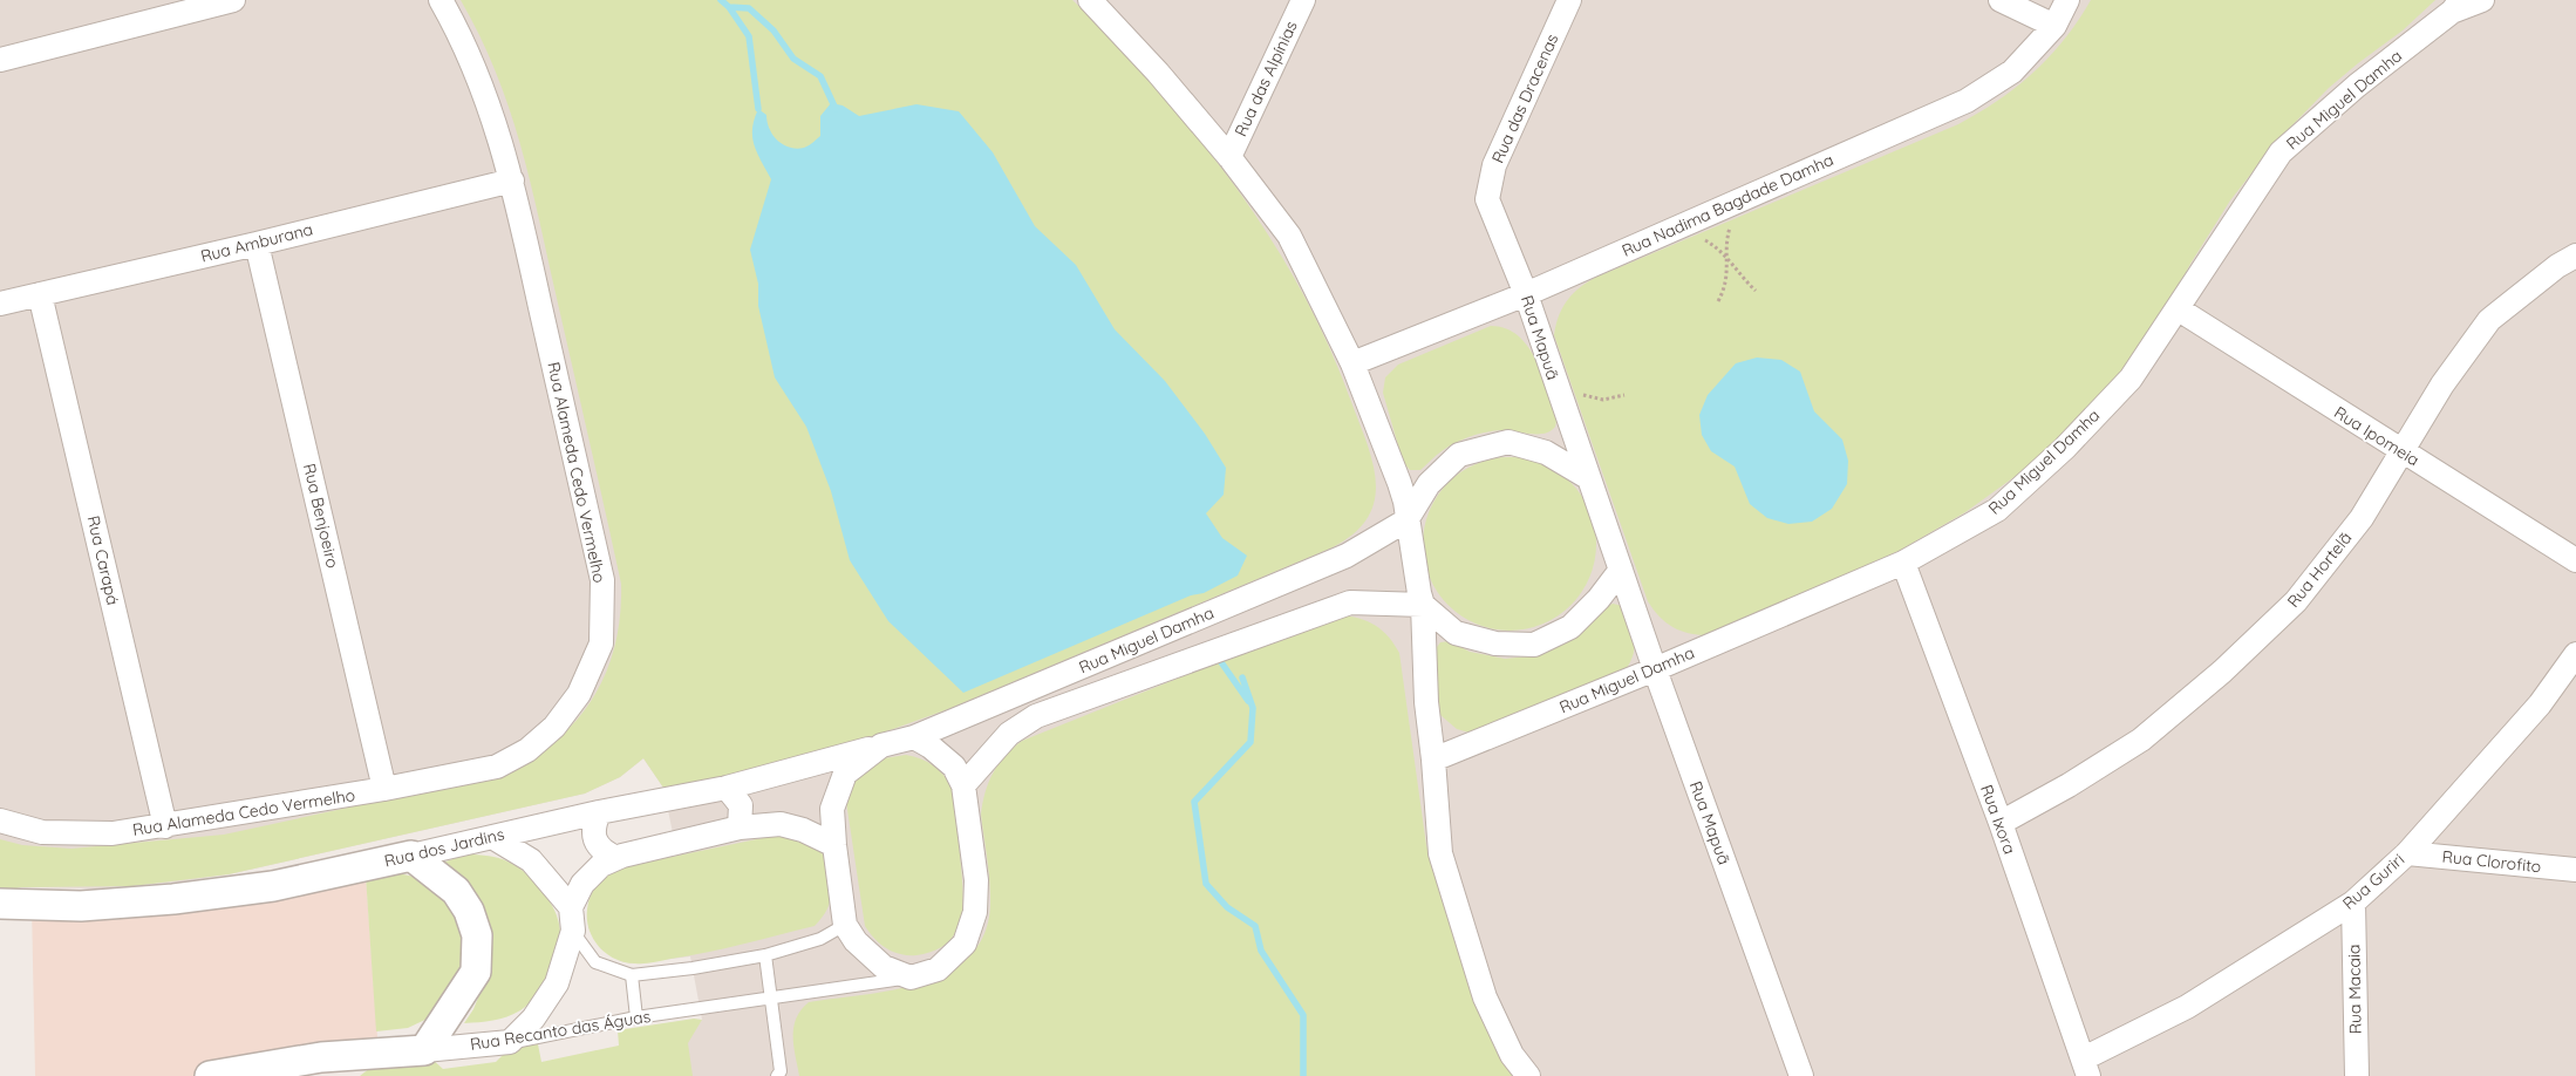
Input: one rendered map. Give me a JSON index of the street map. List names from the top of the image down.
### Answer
{
  "streets": {
    "street": [
      "Rua das Alpínias",
      "Rua das Dracenas",
      "Rua Miguel Damha",
      "Rua Nadima Bagdade Damha",
      "Rua Amburana",
      "Rua Mapuã",
      "Rua Ipomeia",
      "Rua Alameda Cedo Vermelho",
      "Rua Benjoeiro",
      "Rua Carapá",
      "Rua Hortelã",
      "Rua Ixora",
      "Rua dos Jardins",
      "Rua Clorofito",
      "Rua Guriri",
      "Rua Macaia",
      "Rua Recanto das Águas"
    ]
  },
  "crossings": [
    ["Rua das Dracenas", "Rua Mapuã"],
    ["Rua Miguel Damha", "Rua Mapuã"],
    ["Rua Miguel Damha", "Rua Ipomeia"],
    ["Rua Miguel Damha", "Rua Ixora"],
    ["Rua Miguel Damha", "Rua dos Jardins"],
    ["Rua Miguel Damha", "Rua Recanto das Águas"],
    ["Rua Nadima Bagdade Damha", "Rua Mapuã"],
    ["Rua Amburana", "Rua Alameda Cedo Vermelho"],
    ["Rua Amburana", "Rua Benjoeiro"],
    ["Rua Amburana", "Rua Carapá"],
    ["Rua Ipomeia", "Rua Hortelã"],
    ["Rua Alameda Cedo Vermelho", "Rua Benjoeiro"],
    ["Rua Alameda Cedo Vermelho", "Rua Carapá"],
    ["Rua Hortelã", "Rua Ixora"],
    ["Rua Ixora", "Rua Guriri"],
    ["Rua dos Jardins", "Rua Recanto das Águas"],
    ["Rua Clorofito", "Rua Guriri"],
    ["Rua Guriri", "Rua Macaia"]
  ]
}
